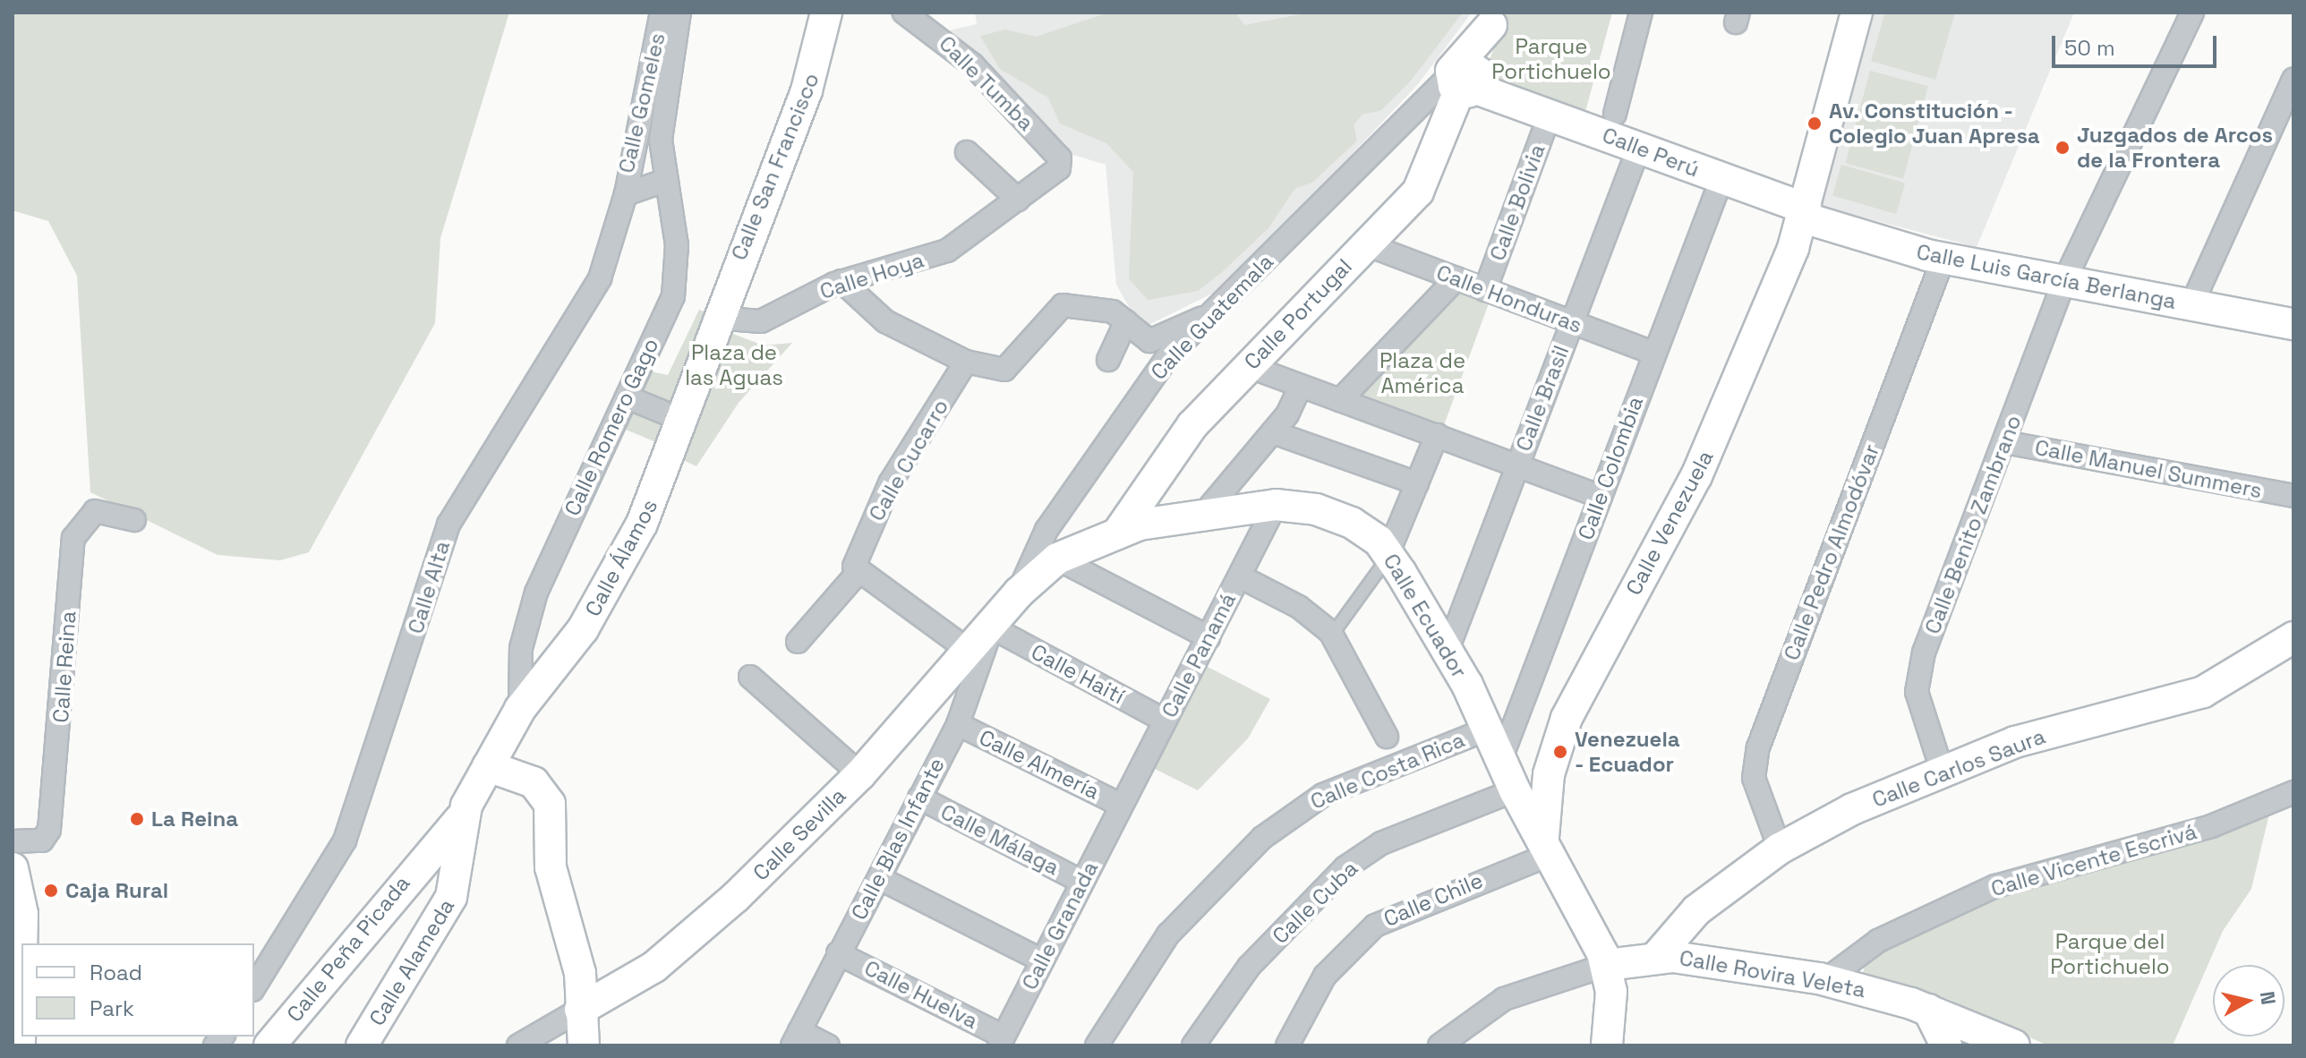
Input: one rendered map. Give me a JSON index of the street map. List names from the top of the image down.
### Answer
{
  "streets": {
    "street": [
      "Calle Tumba",
      "Calle Gomeles",
      "Calle Perú",
      "Calle San Francisco",
      "Calle Bolivia",
      "Calle Hoya",
      "Calle Luis García Berlanga",
      "Calle Honduras",
      "Calle Portugal",
      "Calle Guatemala",
      "Calle Brasil",
      "Calle Romero Gago",
      "Calle Cucarro",
      "Calle Colombia",
      "Calle Manuel Summers",
      "Calle Venezuela",
      "Calle Benito Zambrano",
      "Calle Pedro Almodóvar",
      "Calle Álamos",
      "Calle Alta",
      "Calle Ecuador",
      "Calle Panamá",
      "Calle Reina",
      "Calle Haití",
      "Calle Almería",
      "Calle Carlos Saura",
      "Calle Costa Rica",
      "Calle Sevilla",
      "Calle Blas Infante",
      "Calle Málaga",
      "Calle Vicente Escrivá",
      "Calle Chile",
      "Calle Cuba",
      "Calle Granada",
      "Calle Peña Picada",
      "Calle Alameda",
      "Calle Rovira Veleta",
      "Calle Huelva"
    ]
  },
  "crossings": [
    ["Calle Tumba", "Calle Hoya"],
    ["Calle Gomeles", "Calle Romero Gago"],
    ["Calle Gomeles", "Calle Alta"],
    ["Calle Perú", "Calle Bolivia"],
    ["Calle Perú", "Calle Luis García Berlanga"],
    ["Calle Perú", "Calle Portugal"],
    ["Calle Perú", "Calle Guatemala"],
    ["Calle Perú", "Calle Brasil"],
    ["Calle Perú", "Calle Colombia"],
    ["Calle Perú", "Calle Venezuela"],
    ["Calle San Francisco", "Calle Hoya"],
    ["Calle Bolivia", "Calle Honduras"],
    ["Calle Luis García Berlanga", "Calle Venezuela"],
    ["Calle Luis García Berlanga", "Calle Benito Zambrano"],
    ["Calle Luis García Berlanga", "Calle Pedro Almodóvar"],
    ["Calle Honduras", "Calle Portugal"],
    ["Calle Honduras", "Calle Brasil"],
    ["Calle Honduras", "Calle Colombia"],
    ["Calle Portugal", "Calle Guatemala"],
    ["Calle Portugal", "Calle Ecuador"],
    ["Calle Guatemala", "Calle Ecuador"],
    ["Calle Brasil", "Calle Ecuador"],
    ["Calle Romero Gago", "Calle Álamos"],
    ["Calle Colombia", "Calle Ecuador"],
    ["Calle Manuel Summers", "Calle Benito Zambrano"],
    ["Calle Venezuela", "Calle Ecuador"],
    ["Calle Venezuela", "Calle Chile"],
    ["Calle Benito Zambrano", "Calle Carlos Saura"],
    ["Calle Pedro Almodóvar", "Calle Carlos Saura"],
    ["Calle Álamos", "Calle Peña Picada"],
    ["Calle Ecuador", "Calle Panamá"],
    ["Calle Ecuador", "Calle Haití"],
    ["Calle Ecuador", "Calle Costa Rica"],
    ["Calle Ecuador", "Calle Sevilla"],
    ["Calle Ecuador", "Calle Blas Infante"],
    ["Calle Ecuador", "Calle Chile"],
    ["Calle Ecuador", "Calle Cuba"],
    ["Calle Ecuador", "Calle Rovira Veleta"],
    ["Calle Panamá", "Calle Haití"],
    ["Calle Panamá", "Calle Almería"],
    ["Calle Panamá", "Calle Granada"],
    ["Calle Haití", "Calle Sevilla"],
    ["Calle Haití", "Calle Blas Infante"],
    ["Calle Almería", "Calle Blas Infante"],
    ["Calle Almería", "Calle Granada"],
    ["Calle Carlos Saura", "Calle Rovira Veleta"],
    ["Calle Sevilla", "Calle Blas Infante"],
    ["Calle Blas Infante", "Calle Málaga"],
    ["Calle Blas Infante", "Calle Huelva"],
    ["Calle Málaga", "Calle Granada"],
    ["Calle Vicente Escrivá", "Calle Rovira Veleta"],
    ["Calle Granada", "Calle Huelva"],
    ["Calle Peña Picada", "Calle Alameda"]
  ],
  "parks": [
    "Parque Portichuelo",
    "Plaza de las Aguas",
    "Plaza de América",
    "Parque del Portichuelo"
  ],
  "places": [
    "Av. Constitución - Colegio Juan Apresa",
    "Juzgados de Arcos de la Frontera",
    "Venezuela - Ecuador",
    "La Reina",
    "Caja Rural"
  ],
  "legend": ["Road", "Park"],
  "scale_bar": "50 m",
  "north": "right"
}
